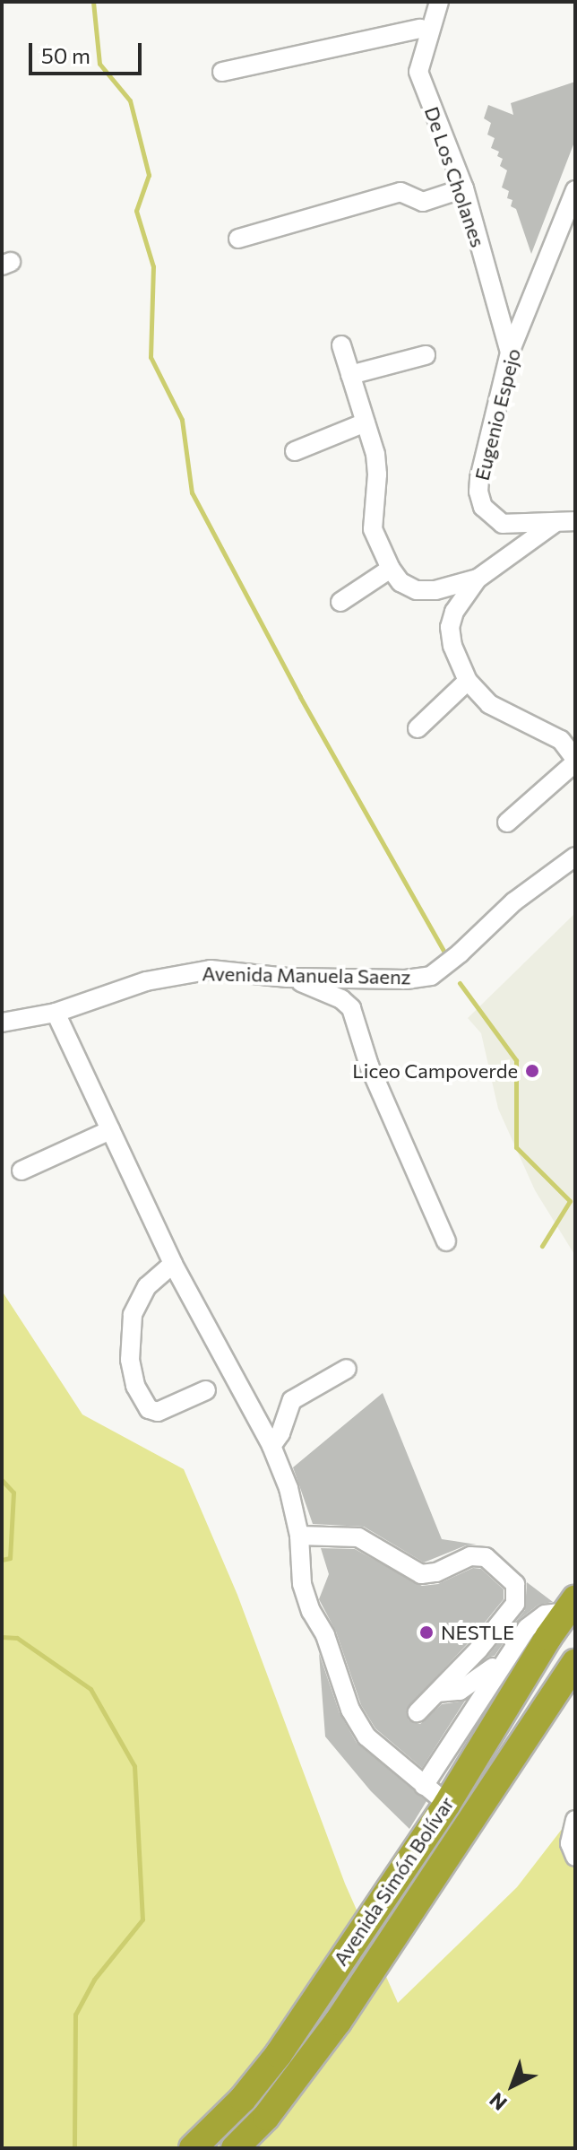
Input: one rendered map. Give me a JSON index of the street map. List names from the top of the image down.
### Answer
{
  "streets": {
    "highway": ["Avenida Simón Bolívar"],
    "street": ["De Los Cholanes", "Eugenio Espejo", "Avenida Manuela Saenz"]
  },
  "crossings": [
    ["De Los Cholanes", "Eugenio Espejo"]
  ],
  "places": ["Liceo Campoverde", "NESTLE"],
  "scale_bar": "50 m",
  "north": "bottom left"
}
